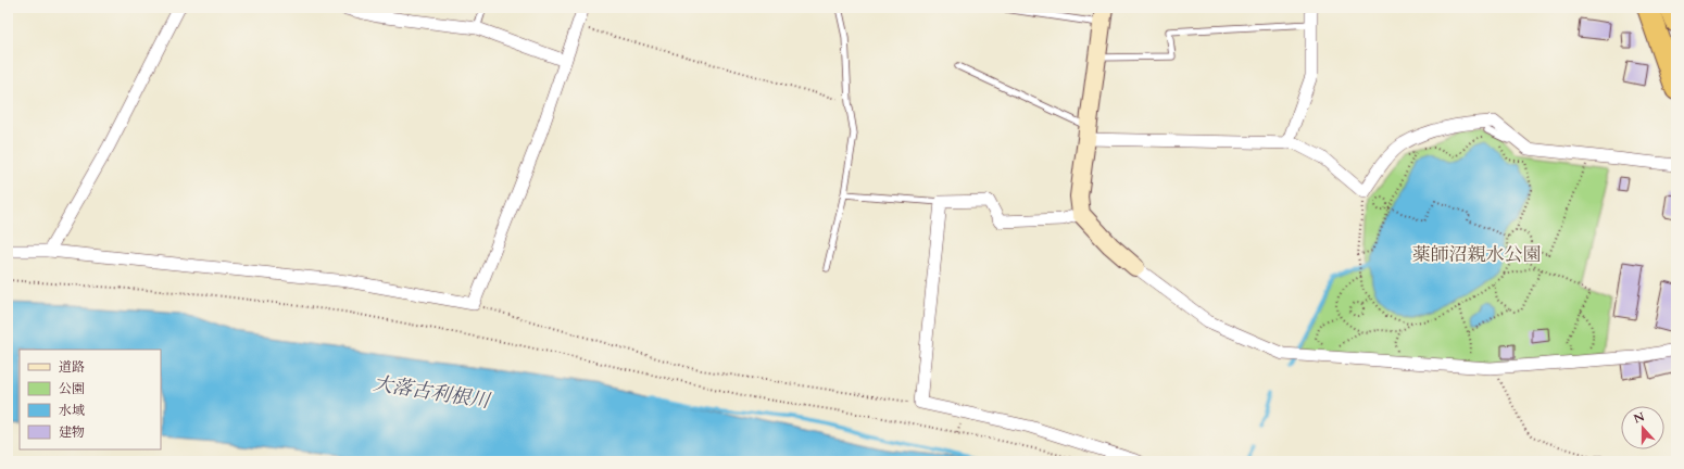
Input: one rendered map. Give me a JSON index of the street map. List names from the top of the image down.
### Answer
{
  "water": ["大落古利根川"],
  "parks": ["薬師沼親水公園"],
  "legend": [
    "道路",
    "公園",
    "水域",
    "建物"
  ],
  "north": "top"
}
